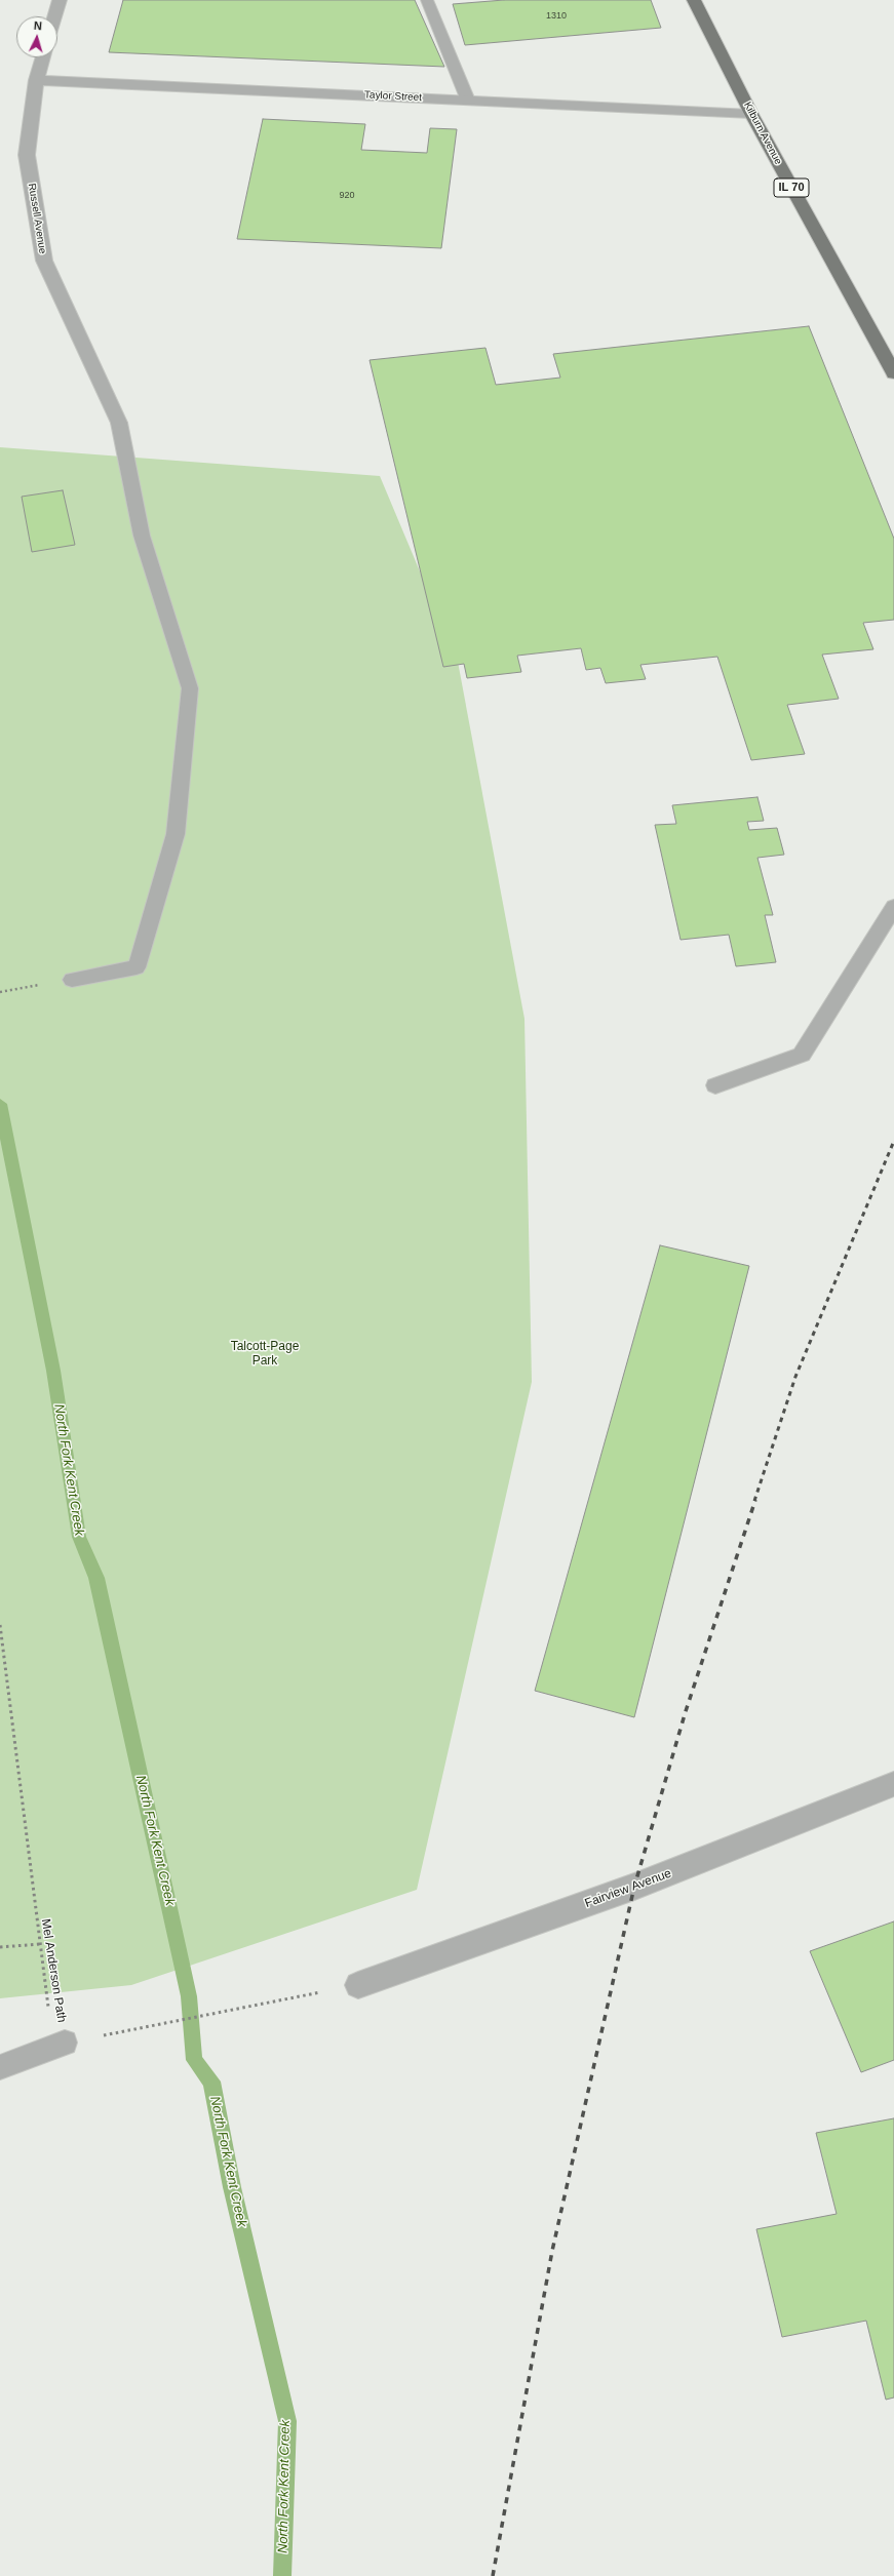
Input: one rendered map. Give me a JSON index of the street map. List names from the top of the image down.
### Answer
{
  "streets": {
    "main road": ["Kilburn Avenue", "IL 70"],
    "street": ["Taylor Street", "Russell Avenue", "Fairview Avenue"],
    "path": ["Mel Anderson Path"]
  },
  "crossings": [
    ["Taylor Street", "Kilburn Avenue"],
    ["Taylor Street", "Russell Avenue"]
  ],
  "water": ["North Fork Kent Creek"],
  "parks": ["Talcott-Page Park"],
  "house_numbers": ["1310", "920"],
  "north": "top"
}
